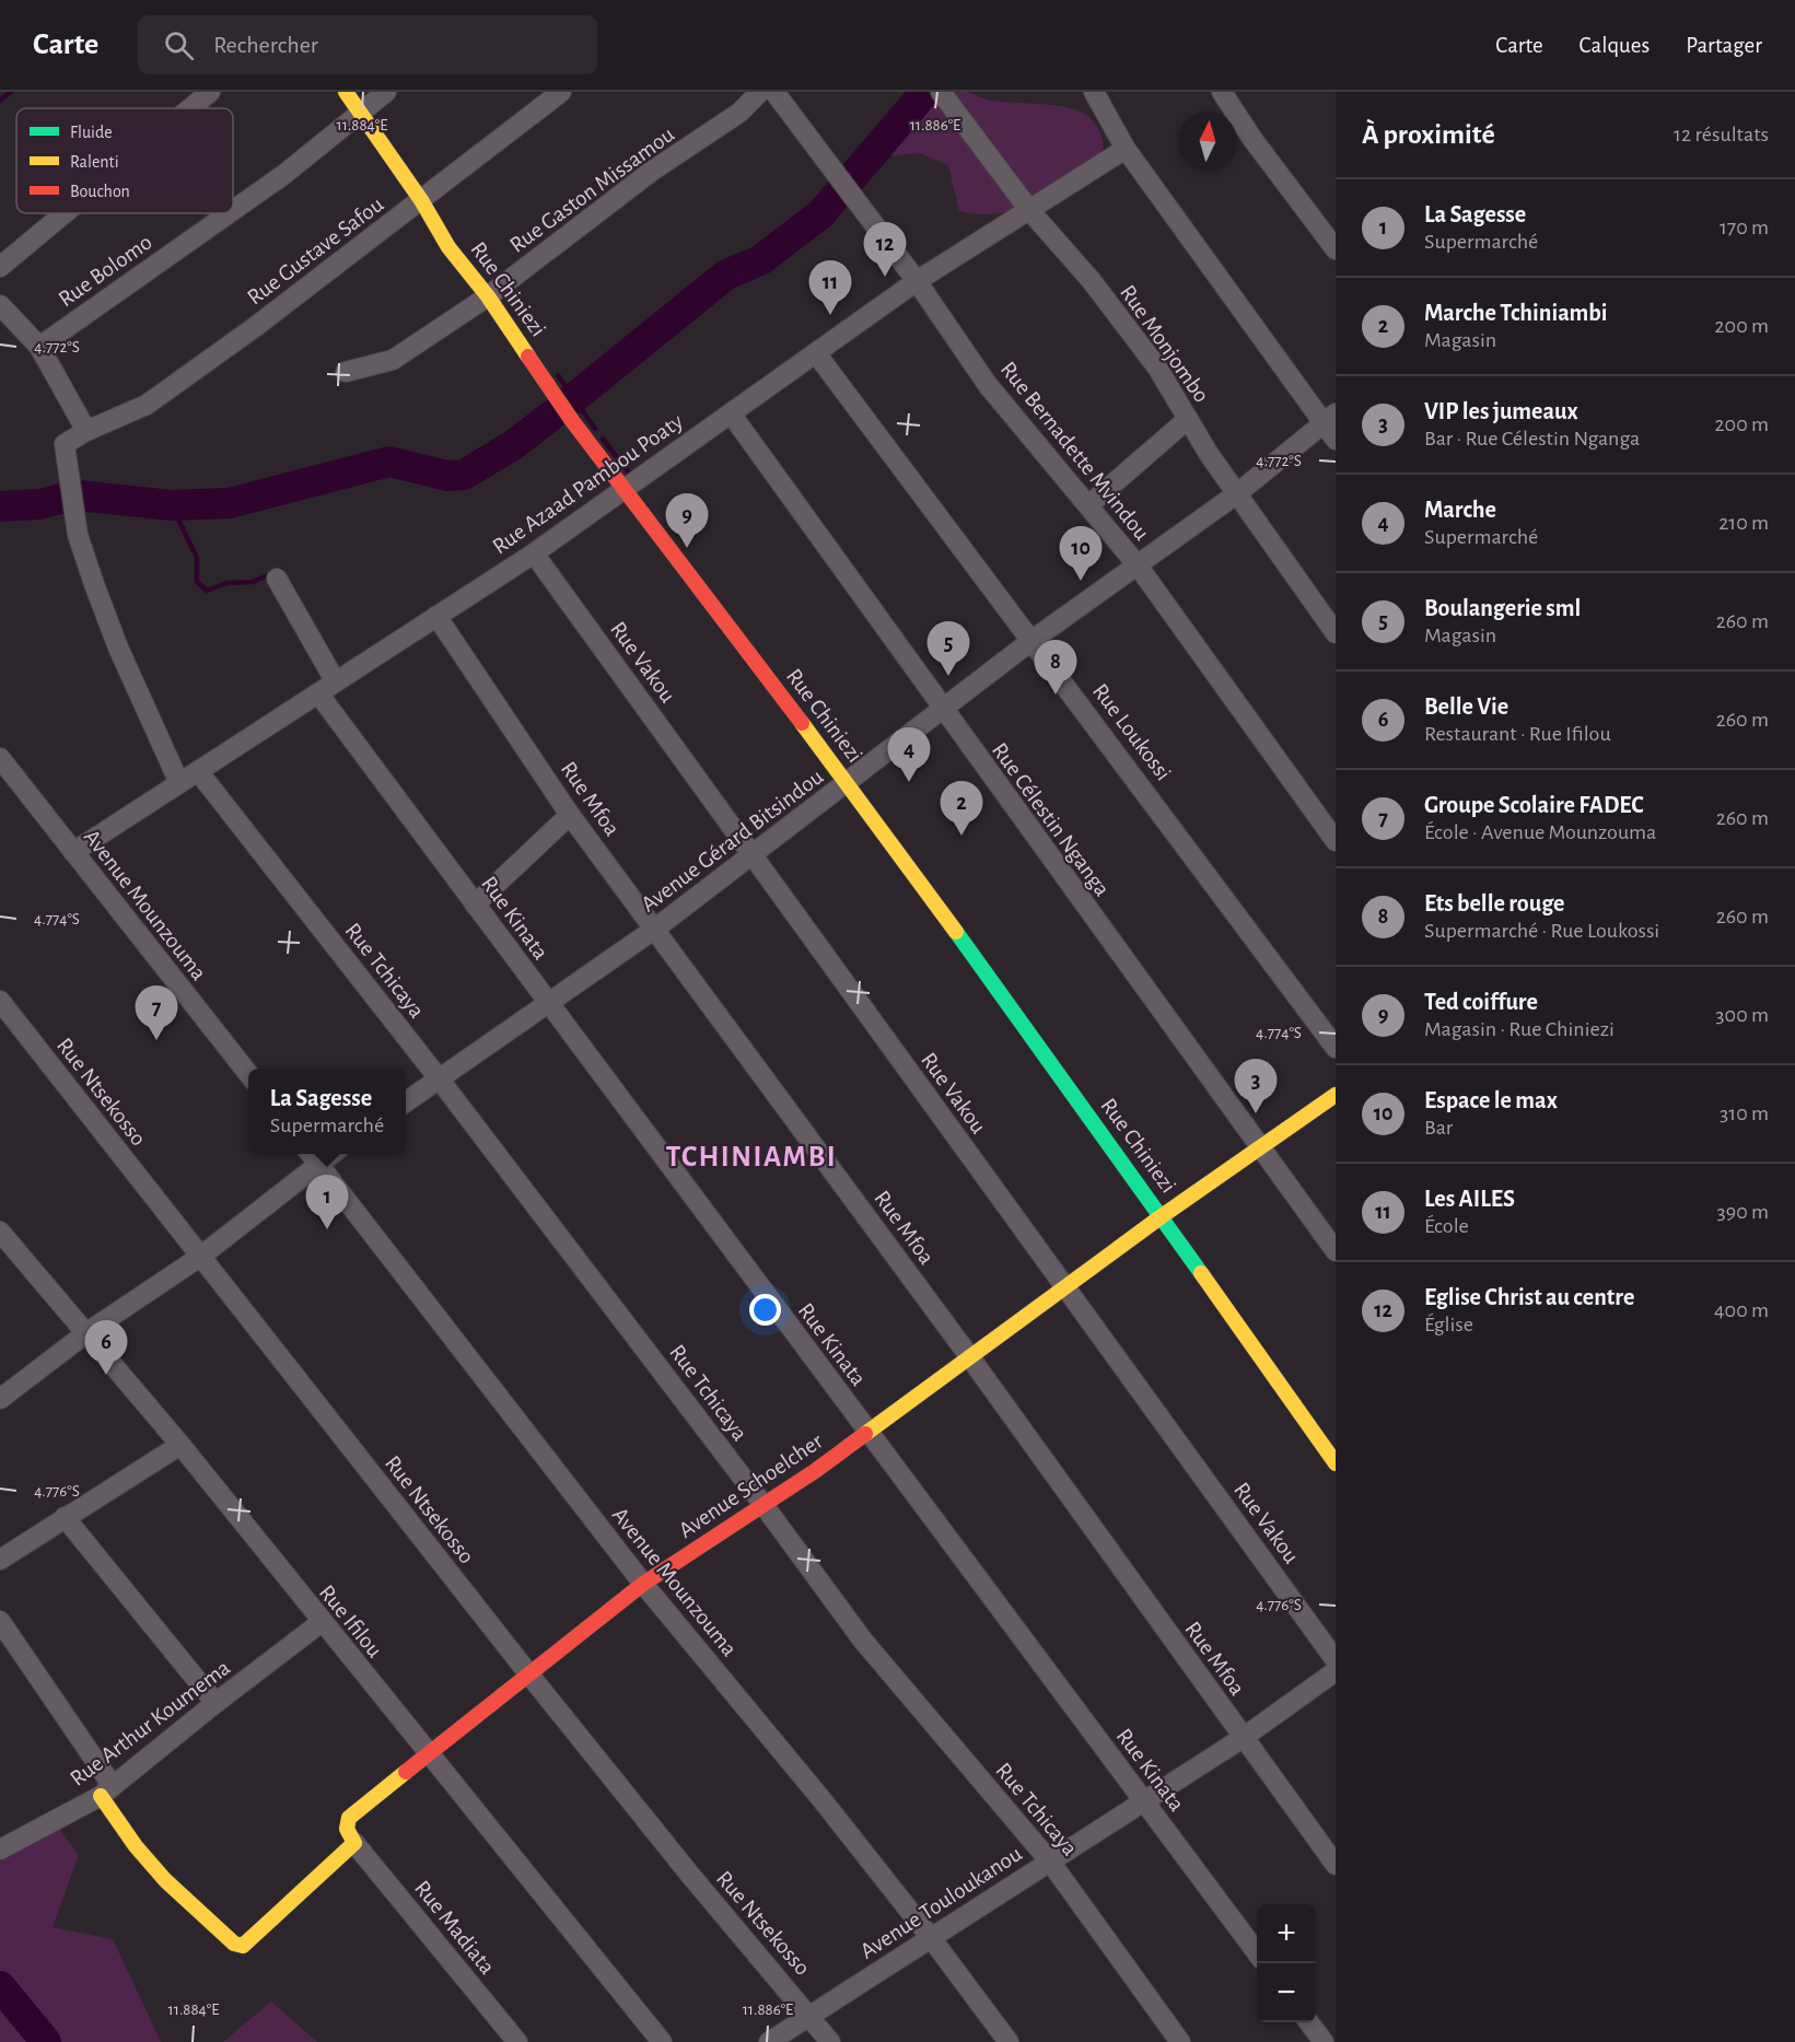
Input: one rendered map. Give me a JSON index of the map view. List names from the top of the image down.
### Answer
{
  "streets": {
    "street": [
      "Rue Gaston Missamou",
      "Rue Gustave Safou",
      "Rue Bolomo",
      "Rue Chiniezi",
      "Rue Monjombo",
      "Rue Bernadette Mvindou",
      "Rue Azaad Pambou Poaty",
      "Rue Vakou",
      "Rue Loukossi",
      "Rue Mfoa",
      "Rue Célestin Nganga",
      "Avenue Gérard Bitsindou",
      "Avenue Mounzouma",
      "Rue Kinata",
      "Rue Tchicaya",
      "Rue Ntsekosso",
      "Avenue Schoelcher",
      "Rue Ifilou",
      "Rue Arthur Koumema",
      "Avenue Touloukanou",
      "Rue Madiata"
    ]
  },
  "crossings": [
    ["Rue Gaston Missamou", "Rue Chiniezi"],
    ["Rue Gustave Safou", "Rue Chiniezi"],
    ["Rue Bolomo", "Rue Chiniezi"],
    ["Rue Chiniezi", "Rue Azaad Pambou Poaty"],
    ["Rue Chiniezi", "Avenue Gérard Bitsindou"],
    ["Rue Chiniezi", "Avenue Schoelcher"],
    ["Rue Monjombo", "Rue Azaad Pambou Poaty"],
    ["Rue Monjombo", "Avenue Gérard Bitsindou"],
    ["Rue Bernadette Mvindou", "Rue Azaad Pambou Poaty"],
    ["Rue Bernadette Mvindou", "Avenue Gérard Bitsindou"],
    ["Rue Azaad Pambou Poaty", "Rue Vakou"],
    ["Rue Azaad Pambou Poaty", "Rue Loukossi"],
    ["Rue Azaad Pambou Poaty", "Rue Mfoa"],
    ["Rue Azaad Pambou Poaty", "Rue Célestin Nganga"],
    ["Rue Azaad Pambou Poaty", "Avenue Mounzouma"],
    ["Rue Azaad Pambou Poaty", "Rue Kinata"],
    ["Rue Azaad Pambou Poaty", "Rue Tchicaya"],
    ["Rue Vakou", "Avenue Gérard Bitsindou"],
    ["Rue Vakou", "Avenue Schoelcher"],
    ["Rue Loukossi", "Avenue Gérard Bitsindou"],
    ["Rue Mfoa", "Avenue Gérard Bitsindou"],
    ["Rue Mfoa", "Avenue Schoelcher"],
    ["Rue Mfoa", "Avenue Touloukanou"],
    ["Rue Célestin Nganga", "Avenue Gérard Bitsindou"],
    ["Rue Célestin Nganga", "Avenue Schoelcher"],
    ["Avenue Gérard Bitsindou", "Rue Kinata"],
    ["Avenue Gérard Bitsindou", "Rue Tchicaya"],
    ["Avenue Mounzouma", "Avenue Schoelcher"],
    ["Avenue Mounzouma", "Avenue Touloukanou"],
    ["Rue Kinata", "Avenue Schoelcher"],
    ["Rue Kinata", "Avenue Touloukanou"],
    ["Rue Tchicaya", "Avenue Schoelcher"],
    ["Rue Tchicaya", "Avenue Touloukanou"],
    ["Rue Ntsekosso", "Avenue Schoelcher"],
    ["Rue Ntsekosso", "Avenue Touloukanou"],
    ["Avenue Schoelcher", "Rue Ifilou"],
    ["Avenue Schoelcher", "Rue Madiata"],
    ["Rue Ifilou", "Rue Arthur Koumema"]
  ],
  "districts": ["TCHINIAMBI"],
  "legend": ["Fluide", "Ralenti", "Bouchon"],
  "north": "top",
  "page": {
    "header": "Carte",
    "search": "Rechercher",
    "nav": ["Carte", "Calques", "Partager"],
    "heading": ["À proximité", "12 résultats"],
    "list": [
      {
        "mark": "1",
        "name": "La Sagesse",
        "note": "Supermarché",
        "value": "170 m"
      },
      {
        "mark": "2",
        "name": "Marche Tchiniambi",
        "note": "Magasin",
        "value": "200 m"
      },
      {
        "mark": "3",
        "name": "VIP les jumeaux",
        "note": "Bar · Rue Célestin Nganga",
        "value": "200 m"
      },
      {
        "mark": "4",
        "name": "Marche",
        "note": "Supermarché",
        "value": "210 m"
      },
      {
        "mark": "5",
        "name": "Boulangerie sml",
        "note": "Magasin",
        "value": "260 m"
      },
      {
        "mark": "6",
        "name": "Belle Vie",
        "note": "Restaurant · Rue Ifilou",
        "value": "260 m"
      },
      {
        "mark": "7",
        "name": "Groupe Scolaire FADEC",
        "note": "École · Avenue Mounzouma",
        "value": "260 m"
      },
      {
        "mark": "8",
        "name": "Ets belle rouge",
        "note": "Supermarché · Rue Loukossi",
        "value": "260 m"
      },
      {
        "mark": "9",
        "name": "Ted coiffure",
        "note": "Magasin · Rue Chiniezi",
        "value": "300 m"
      },
      {
        "mark": "10",
        "name": "Espace le max",
        "note": "Bar",
        "value": "310 m"
      },
      {
        "mark": "11",
        "name": "Les AILES",
        "note": "École",
        "value": "390 m"
      },
      {
        "mark": "12",
        "name": "Eglise Christ au centre",
        "note": "Église",
        "value": "400 m"
      }
    ],
    "pins": [
      "12",
      "11",
      "9",
      "10",
      "5",
      "8",
      "4",
      "2",
      "7",
      "3",
      "1",
      "6"
    ],
    "popup": ["La Sagesse", "Supermarché"],
    "map_buttons": ["+", "−"]
  },
  "coordinates": [
    "11.884°E",
    "11.886°E",
    "4.772°S",
    "4.774°S",
    "4.776°S"
  ]
}
